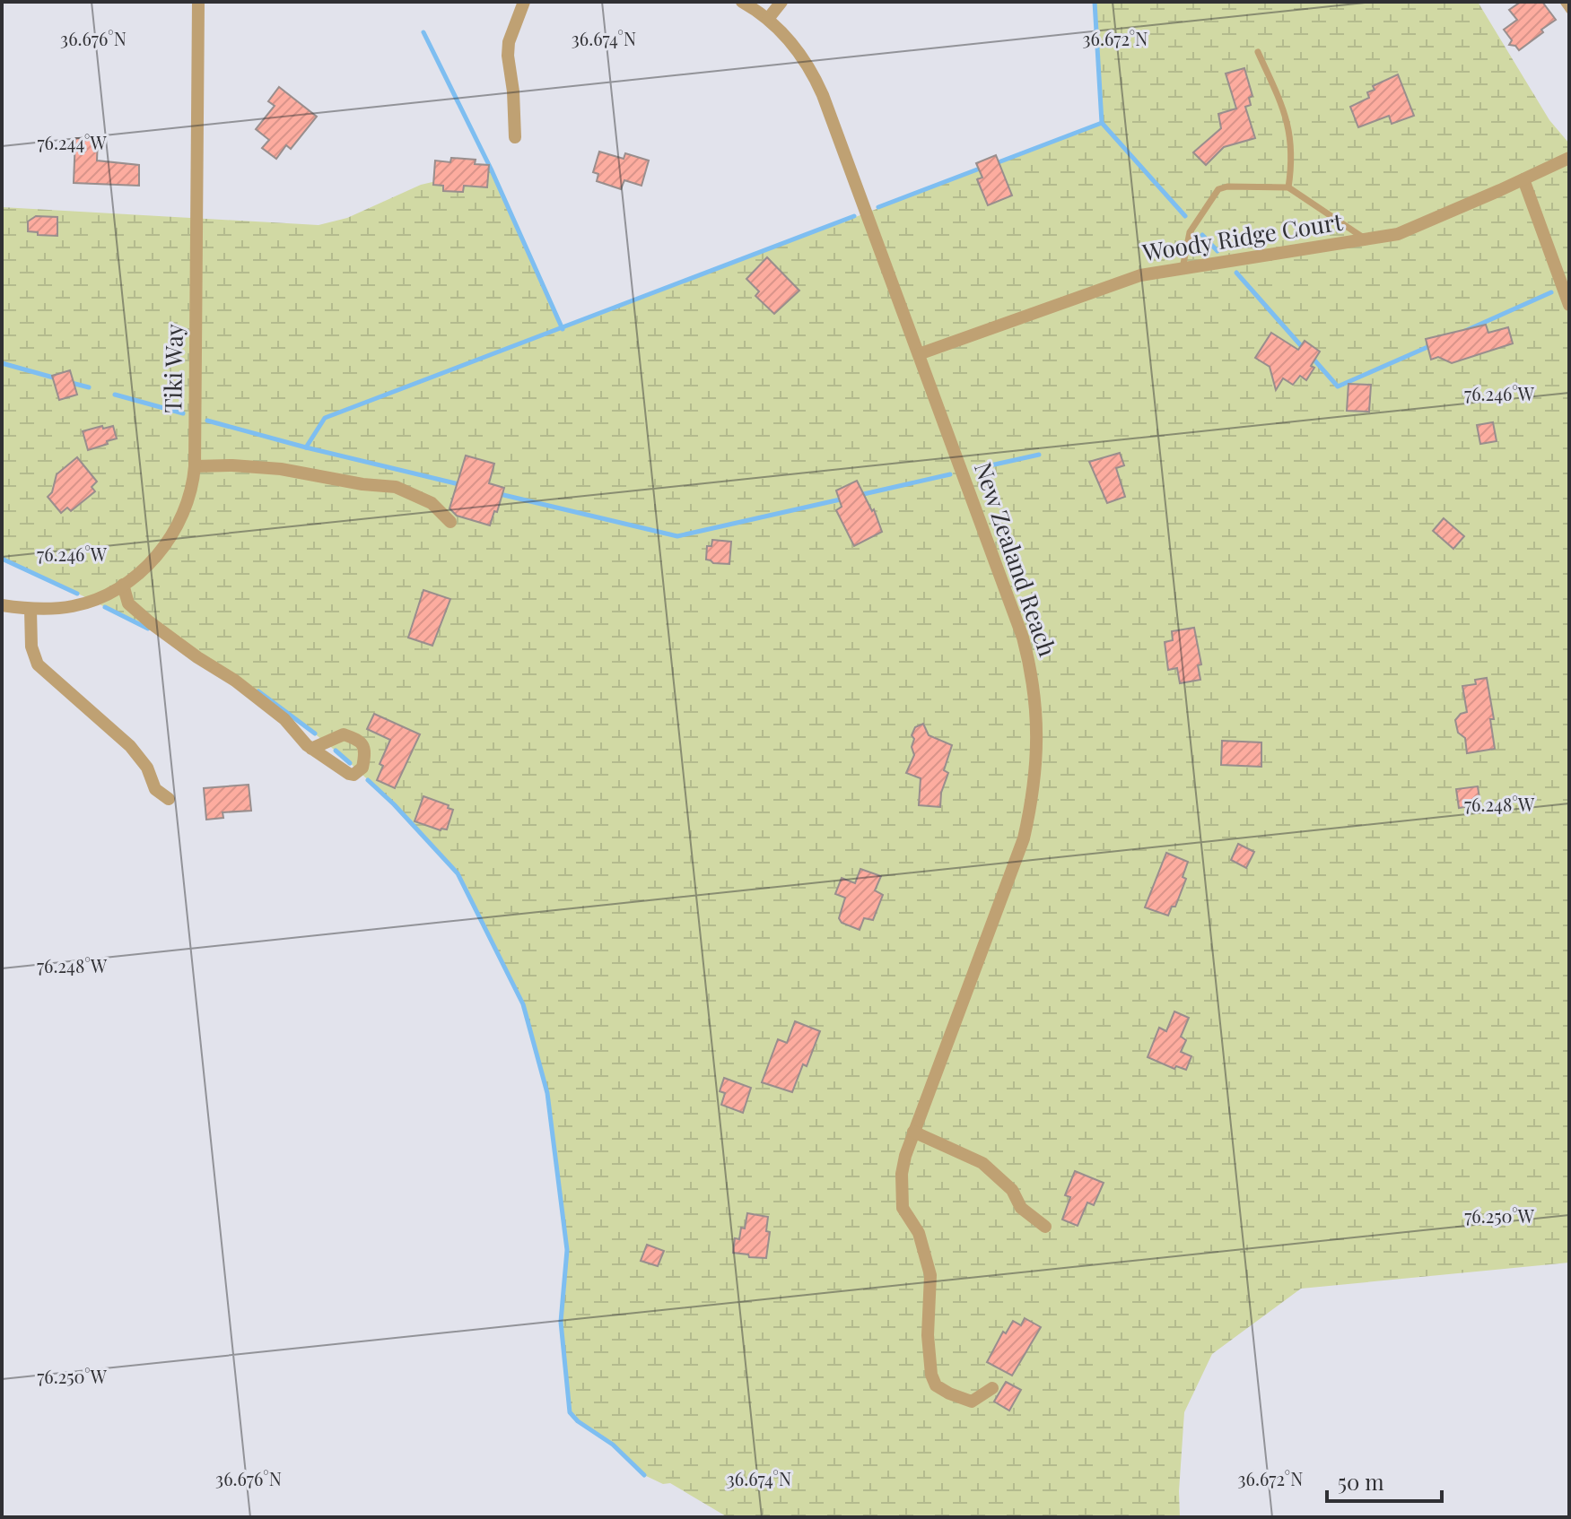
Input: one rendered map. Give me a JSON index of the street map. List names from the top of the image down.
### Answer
{
  "streets": {
    "street": ["Woody Ridge Court", "Tiki Way", "New Zealand Reach"]
  },
  "crossings": [
    ["Woody Ridge Court", "New Zealand Reach"]
  ],
  "scale_bar": "50 m",
  "coordinates": [
    "36.676°N",
    "36.674°N",
    "36.672°N",
    "76.244°W",
    "76.246°W",
    "76.248°W",
    "76.250°W"
  ]
}
